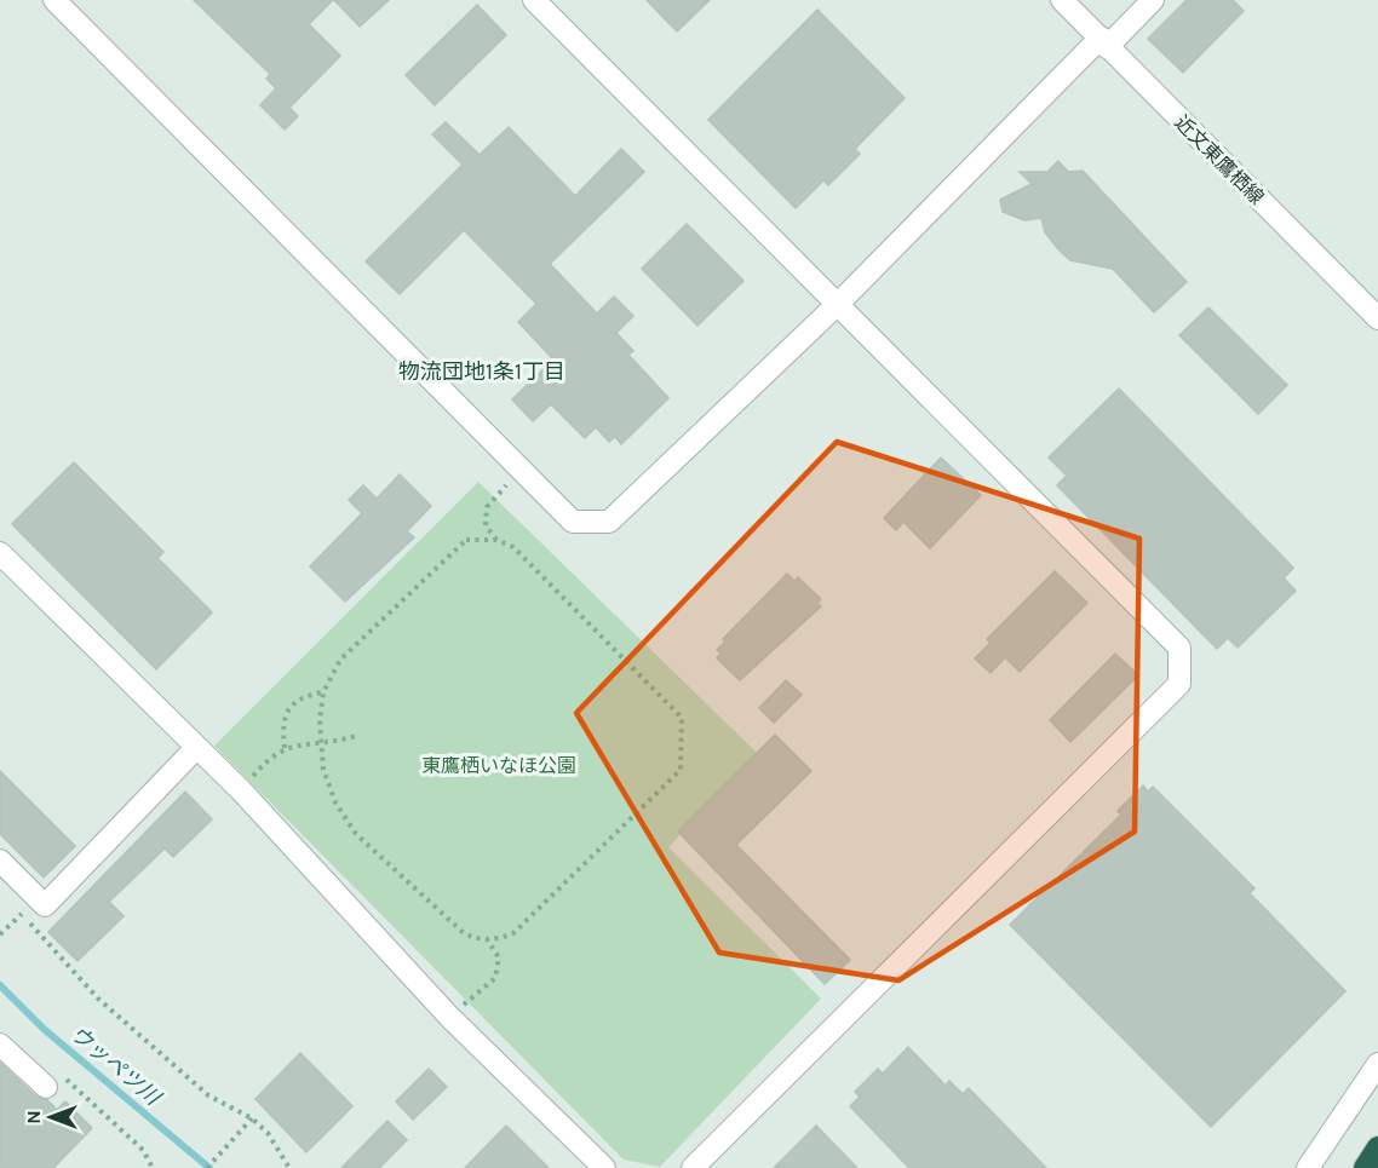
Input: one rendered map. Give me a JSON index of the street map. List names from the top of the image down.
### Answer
{
  "streets": {
    "street": ["近文東鷹栖線"]
  },
  "districts": ["物流団地1条1丁目"],
  "water": ["ウッペツ川"],
  "parks": ["東鷹栖いなほ公園"],
  "north": "left"
}
